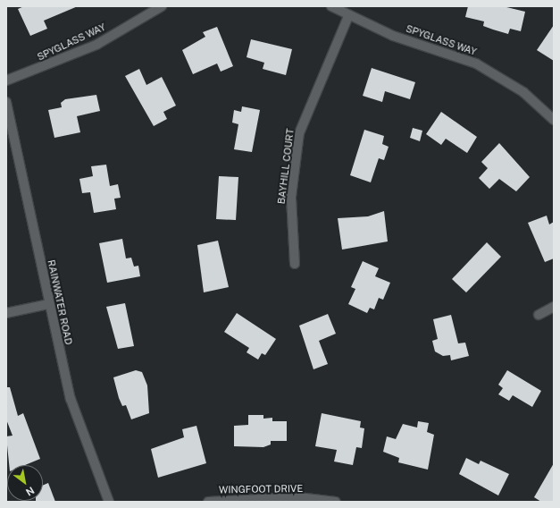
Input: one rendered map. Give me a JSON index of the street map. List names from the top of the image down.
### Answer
{
  "streets": {
    "street": [
      "SPYGLASS WAY",
      "BAYHILL COURT",
      "RAINWATER ROAD",
      "WINGFOOT DRIVE"
    ]
  },
  "crossings": [
    ["SPYGLASS WAY", "BAYHILL COURT"]
  ],
  "north": "bottom right"
}
